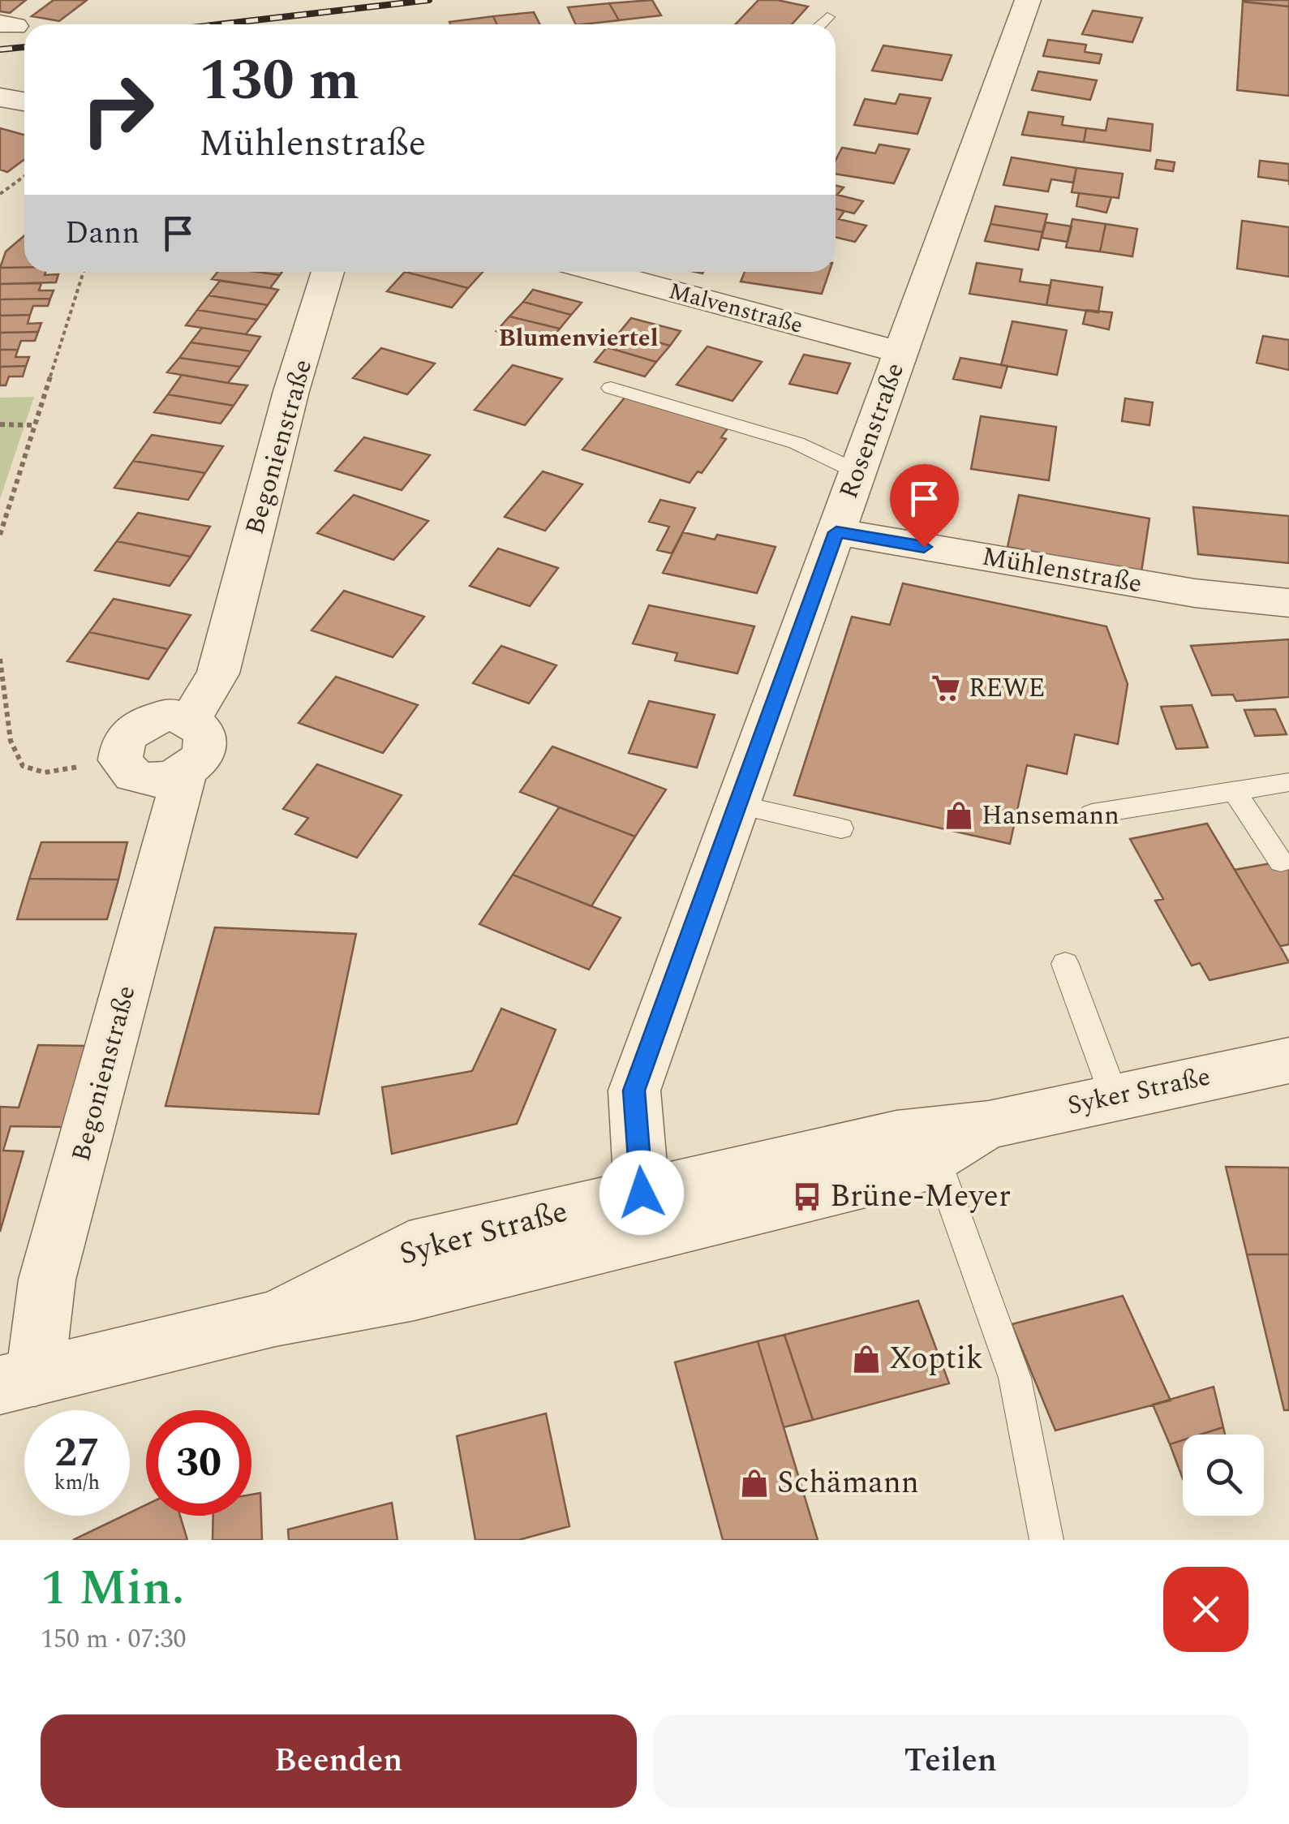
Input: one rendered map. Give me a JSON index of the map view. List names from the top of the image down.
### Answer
{
  "streets": {
    "street": [
      "Malvenstraße",
      "Rosenstraße",
      "Begonienstraße",
      "Mühlenstraße",
      "Syker Straße"
    ]
  },
  "crossings": [
    ["Malvenstraße", "Rosenstraße"],
    ["Rosenstraße", "Mühlenstraße"],
    ["Rosenstraße", "Syker Straße"],
    ["Begonienstraße", "Syker Straße"]
  ],
  "districts": ["Blumenviertel"],
  "places": {
    "supermarket": ["REWE"],
    "shop": ["Hansemann", "Xoptik", "Schämann"],
    "bus stop": ["Brüne-Meyer"]
  },
  "page": {
    "turn": ["130 m", "Mühlenstraße"],
    "then": "Dann",
    "speed": "27 km/h",
    "limit": "30",
    "heading": ["1 Min.", "150 m · 07:30"],
    "buttons": ["Beenden", "Teilen"]
  }
}
